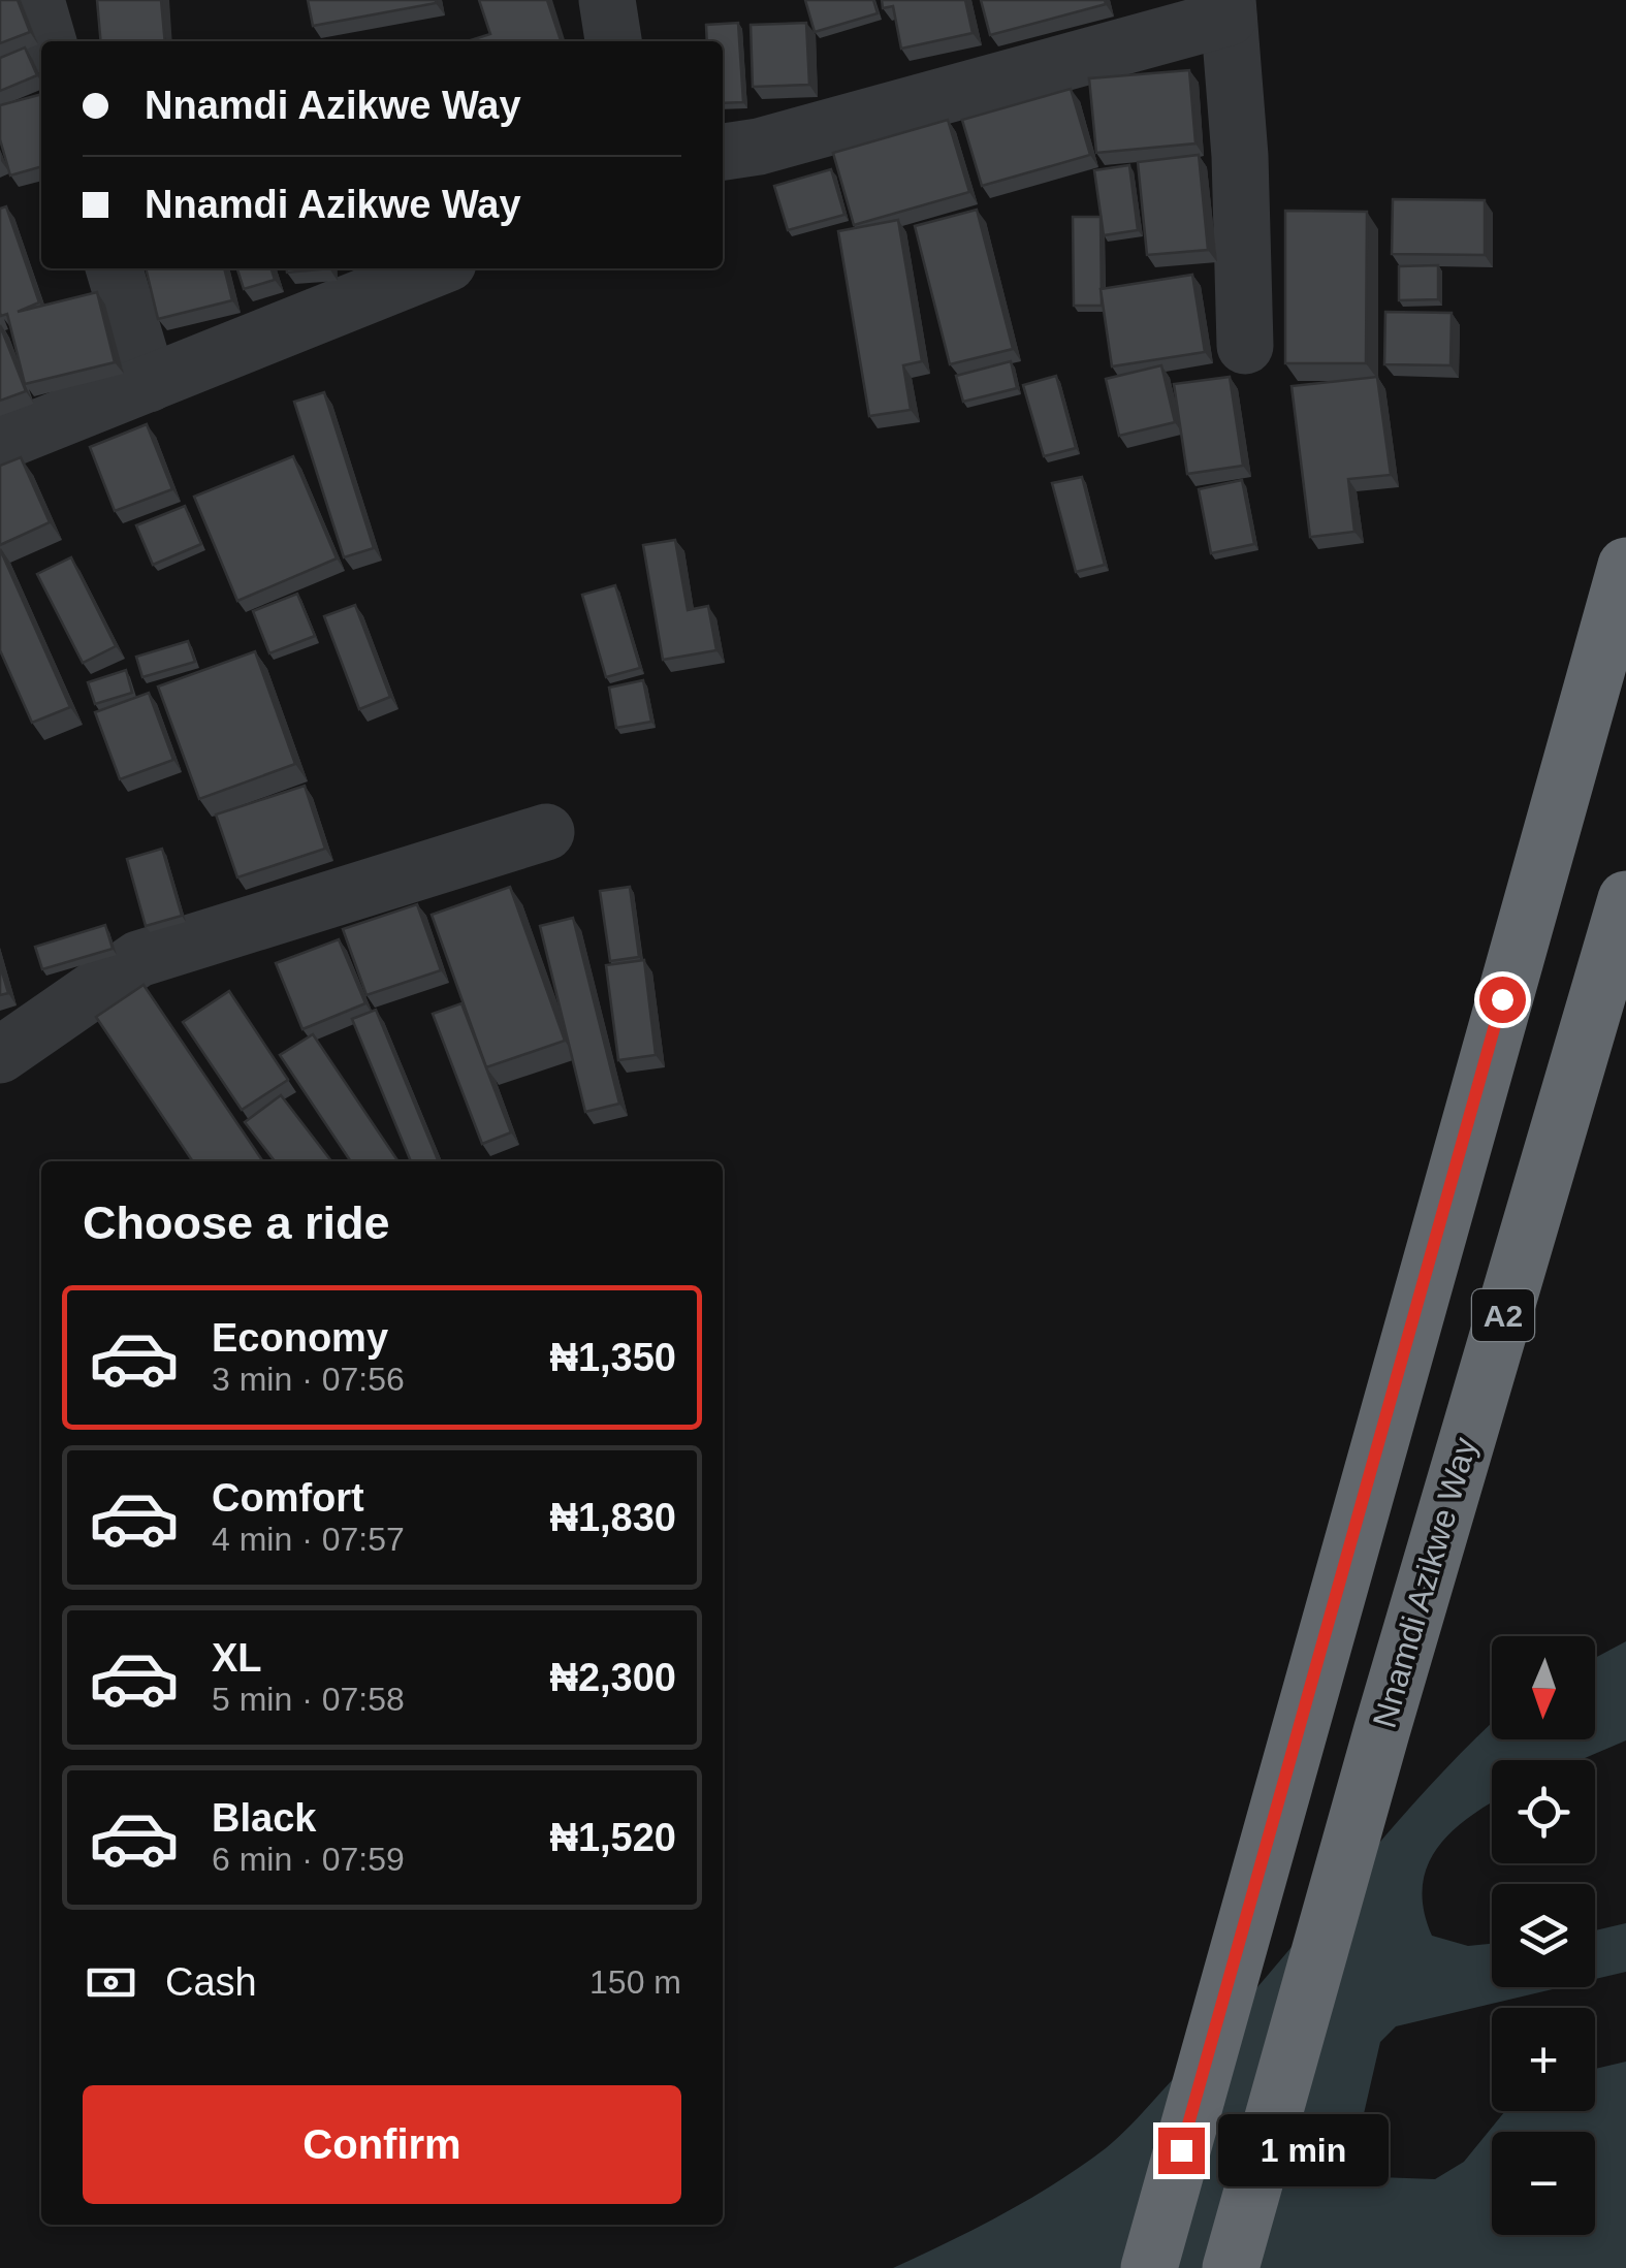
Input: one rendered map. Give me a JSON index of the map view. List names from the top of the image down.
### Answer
{
  "streets": {
    "highway": ["A2", "Nnamdi Azikwe Way"]
  },
  "north": "bottom",
  "page": {
    "banner": ["Nnamdi Azikwe Way", "Nnamdi Azikwe Way"],
    "heading": "Choose a ride",
    "list": [
      {
        "name": "Economy",
        "note": "3 min · 07:56",
        "value": "₦1,350"
      },
      {
        "name": "Comfort",
        "note": "4 min · 07:57",
        "value": "₦1,830"
      },
      {
        "name": "XL",
        "note": "5 min · 07:58",
        "value": "₦2,300"
      },
      {
        "name": "Black",
        "note": "6 min · 07:59",
        "value": "₦1,520"
      }
    ],
    "map_buttons": ["+", "−"],
    "pay": ["Cash", "150 m"],
    "buttons": "Confirm",
    "bubble": "1 min"
  }
}
